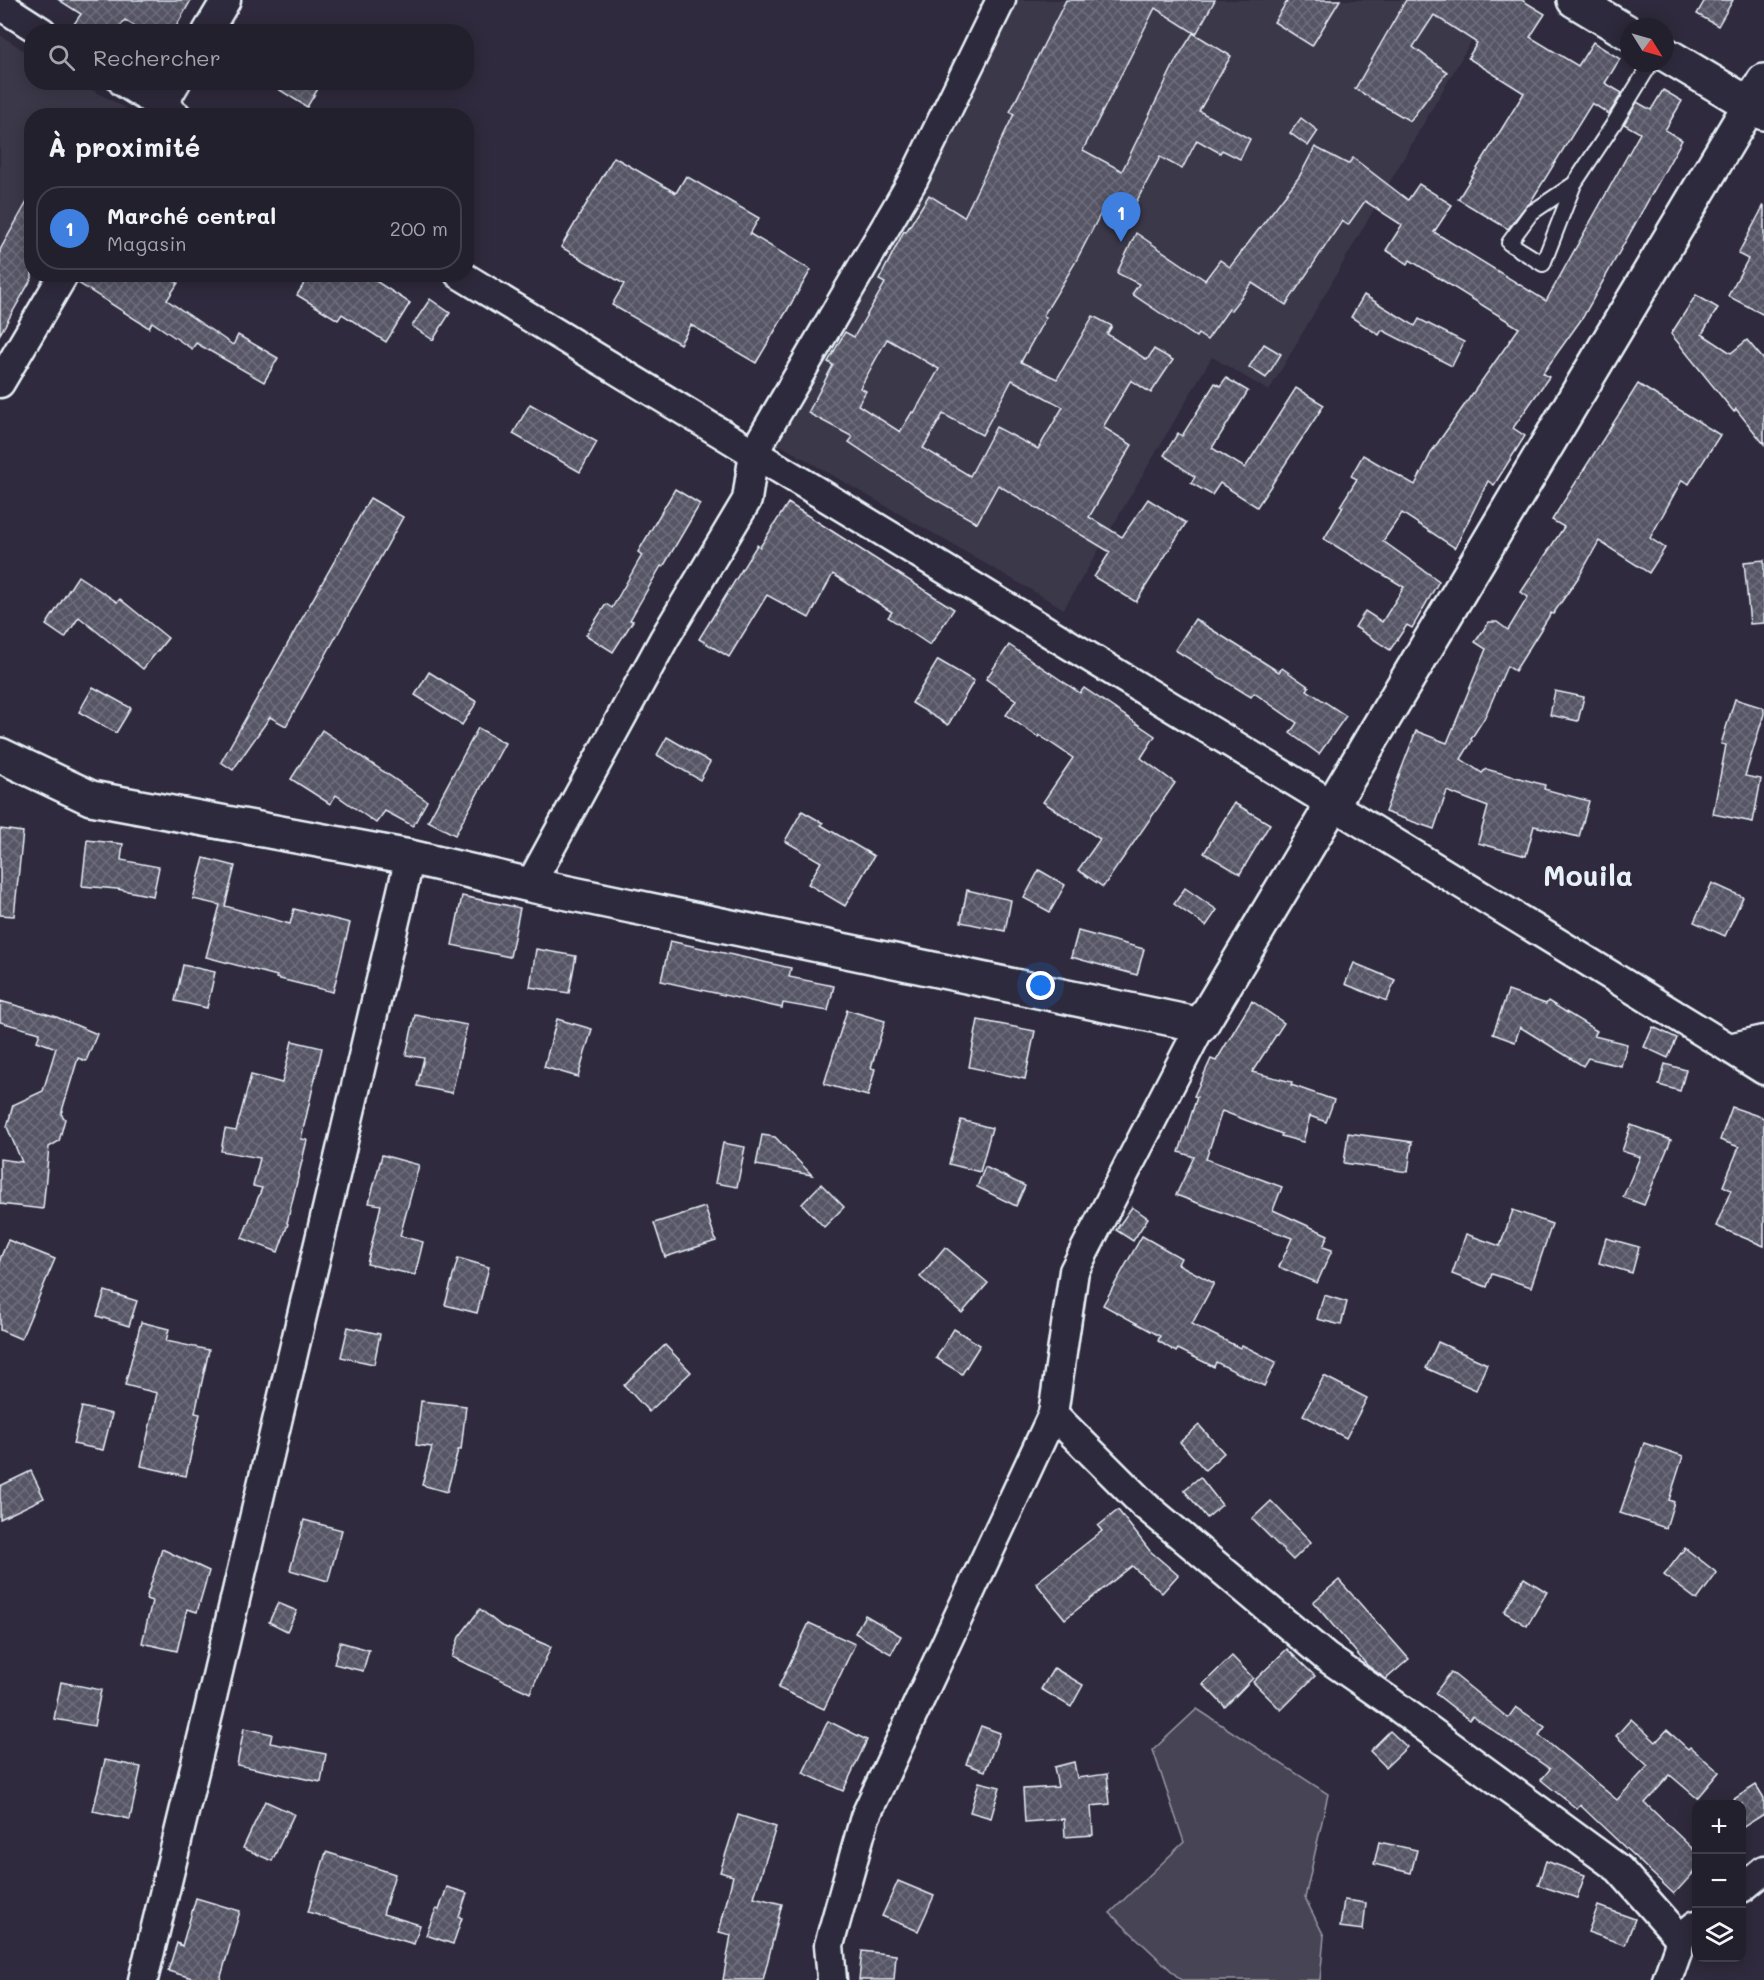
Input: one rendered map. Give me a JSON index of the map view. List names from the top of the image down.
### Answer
{
  "districts": ["Mouila"],
  "north": "bottom right",
  "page": {
    "search": "Rechercher",
    "heading": "À proximité",
    "list": [
      {
        "mark": "1",
        "name": "Marché central",
        "note": "Magasin",
        "value": "200 m"
      }
    ],
    "pins": "1",
    "map_buttons": ["+", "−"]
  }
}
